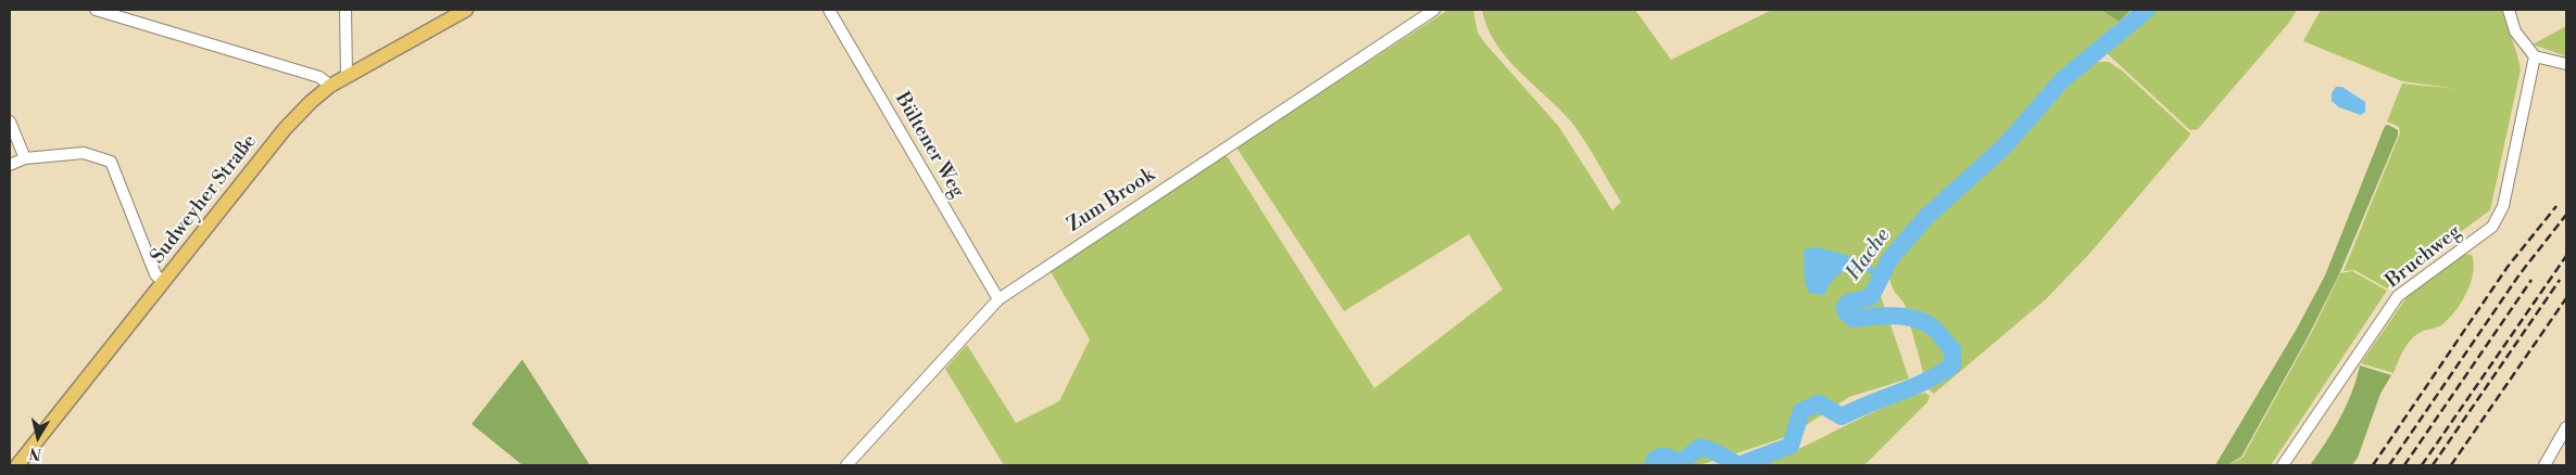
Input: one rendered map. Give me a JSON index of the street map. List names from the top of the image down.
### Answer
{
  "streets": {
    "main road": ["Sudweyher Straße"],
    "street": ["Bültener Weg", "Zum Brook", "Bruchweg"]
  },
  "crossings": [
    ["Bültener Weg", "Zum Brook"]
  ],
  "water": ["Hache"],
  "north": "bottom"
}
